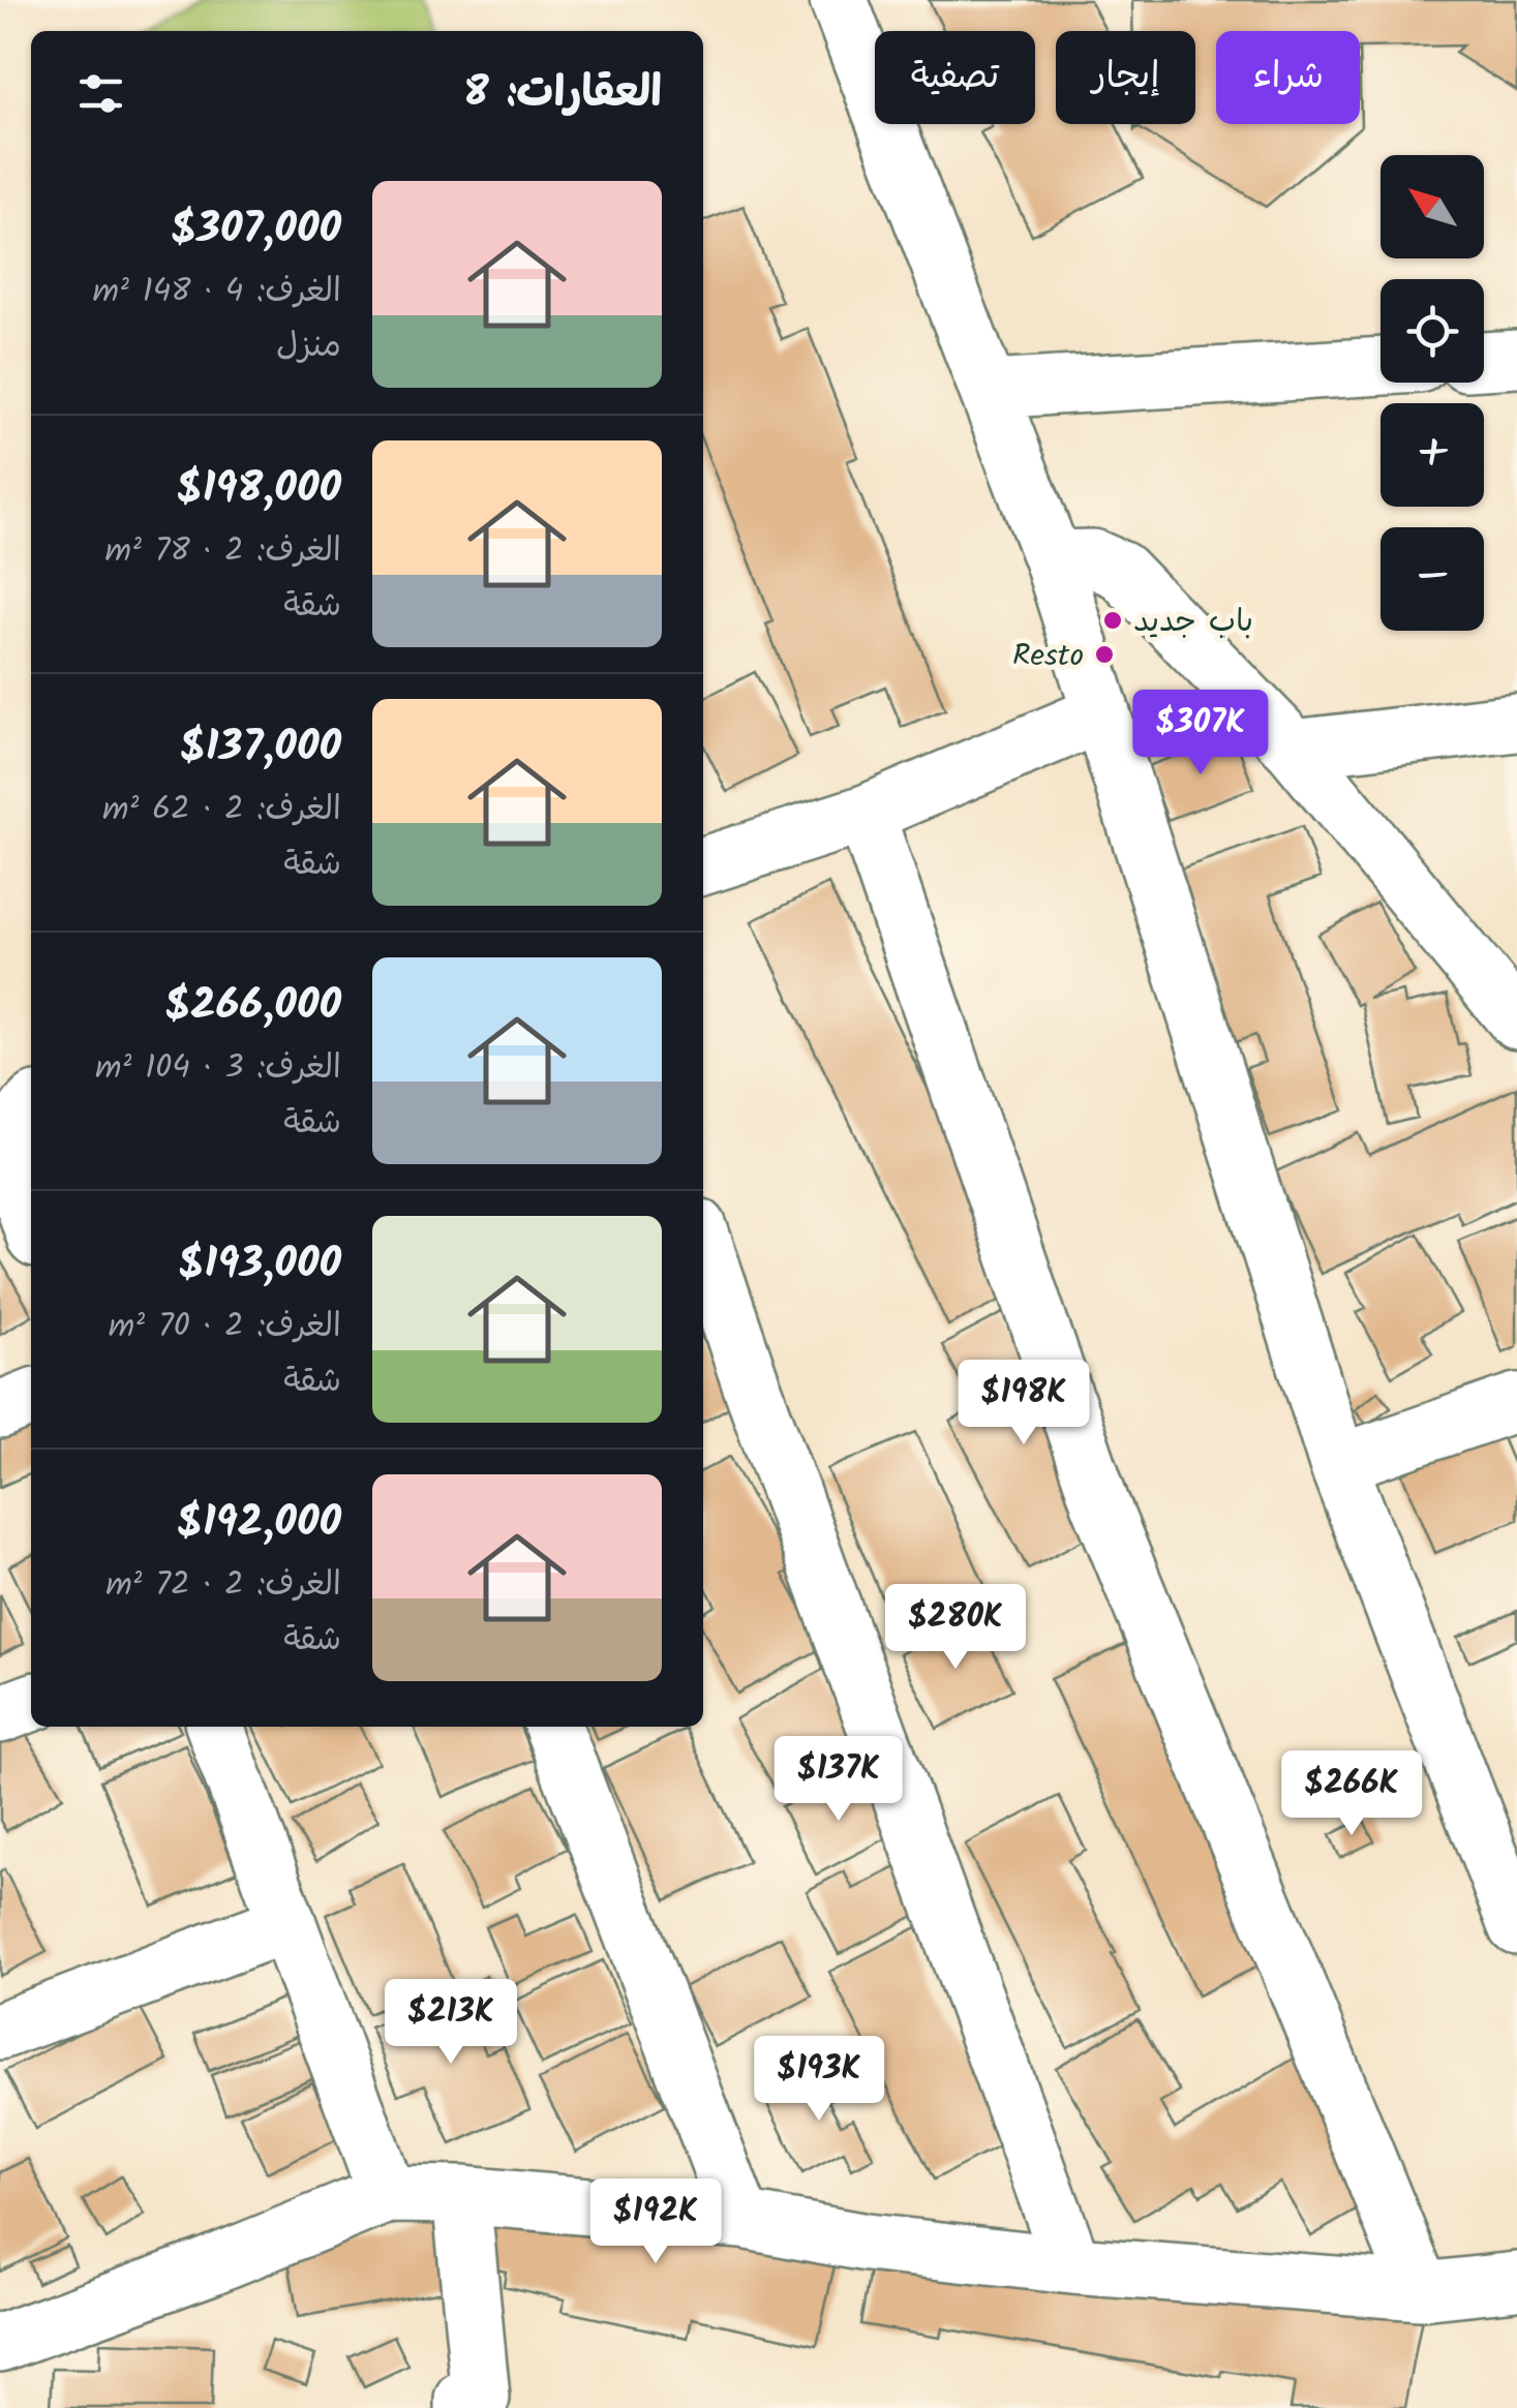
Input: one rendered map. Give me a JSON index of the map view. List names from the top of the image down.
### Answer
{
  "places": ["باب جديد", "Resto"],
  "north": "top left",
  "page": {
    "chip": ["شراء", "إيجار", "تصفية"],
    "heading": "العقارات: 8",
    "map_buttons": ["+", "−"],
    "list": [
      {
        "name": "$307,000",
        "note": "الغرف: 4 · 148 m² · منزل"
      },
      {
        "name": "$198,000",
        "note": "الغرف: 2 · 78 m² · شقة"
      },
      {
        "name": "$137,000",
        "note": "الغرف: 2 · 62 m² · شقة"
      },
      {
        "name": "$266,000",
        "note": "الغرف: 3 · 104 m² · شقة"
      },
      {
        "name": "$193,000",
        "note": "الغرف: 2 · 70 m² · شقة"
      },
      {
        "name": "$192,000",
        "note": "الغرف: 2 · 72 m² · شقة"
      }
    ],
    "price": [
      "$307K",
      "$198K",
      "$280K",
      "$137K",
      "$266K",
      "$213K",
      "$193K",
      "$192K"
    ]
  }
}
